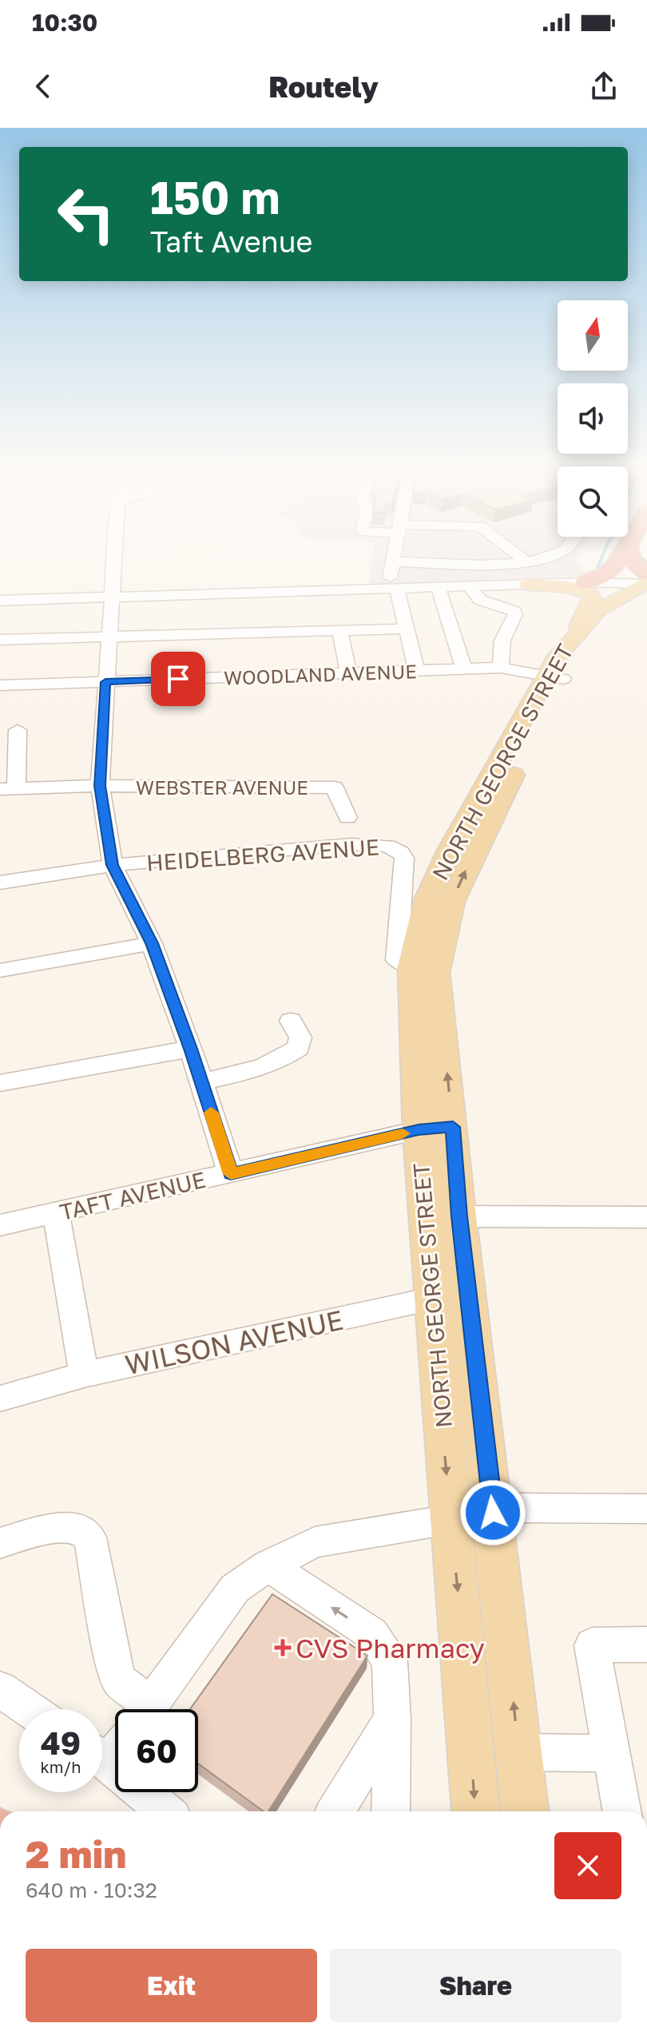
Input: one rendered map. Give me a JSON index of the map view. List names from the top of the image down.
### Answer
{
  "streets": {
    "main road": ["NORTH GEORGE STREET"],
    "street": [
      "WOODLAND AVENUE",
      "WEBSTER AVENUE",
      "HEIDELBERG AVENUE",
      "TAFT AVENUE",
      "WILSON AVENUE"
    ]
  },
  "crossings": [
    ["WOODLAND AVENUE", "NORTH GEORGE STREET"],
    ["NORTH GEORGE STREET", "HEIDELBERG AVENUE"],
    ["NORTH GEORGE STREET", "TAFT AVENUE"],
    ["NORTH GEORGE STREET", "WILSON AVENUE"]
  ],
  "places": {
    "health": ["CVS Pharmacy"]
  },
  "north": "top",
  "page": {
    "status": "10:30",
    "header": "Routely",
    "turn": ["150 m", "Taft Avenue"],
    "speed": "49 km/h",
    "limit": "60",
    "heading": ["2 min", "640 m · 10:32"],
    "buttons": ["Exit", "Share"]
  }
}
